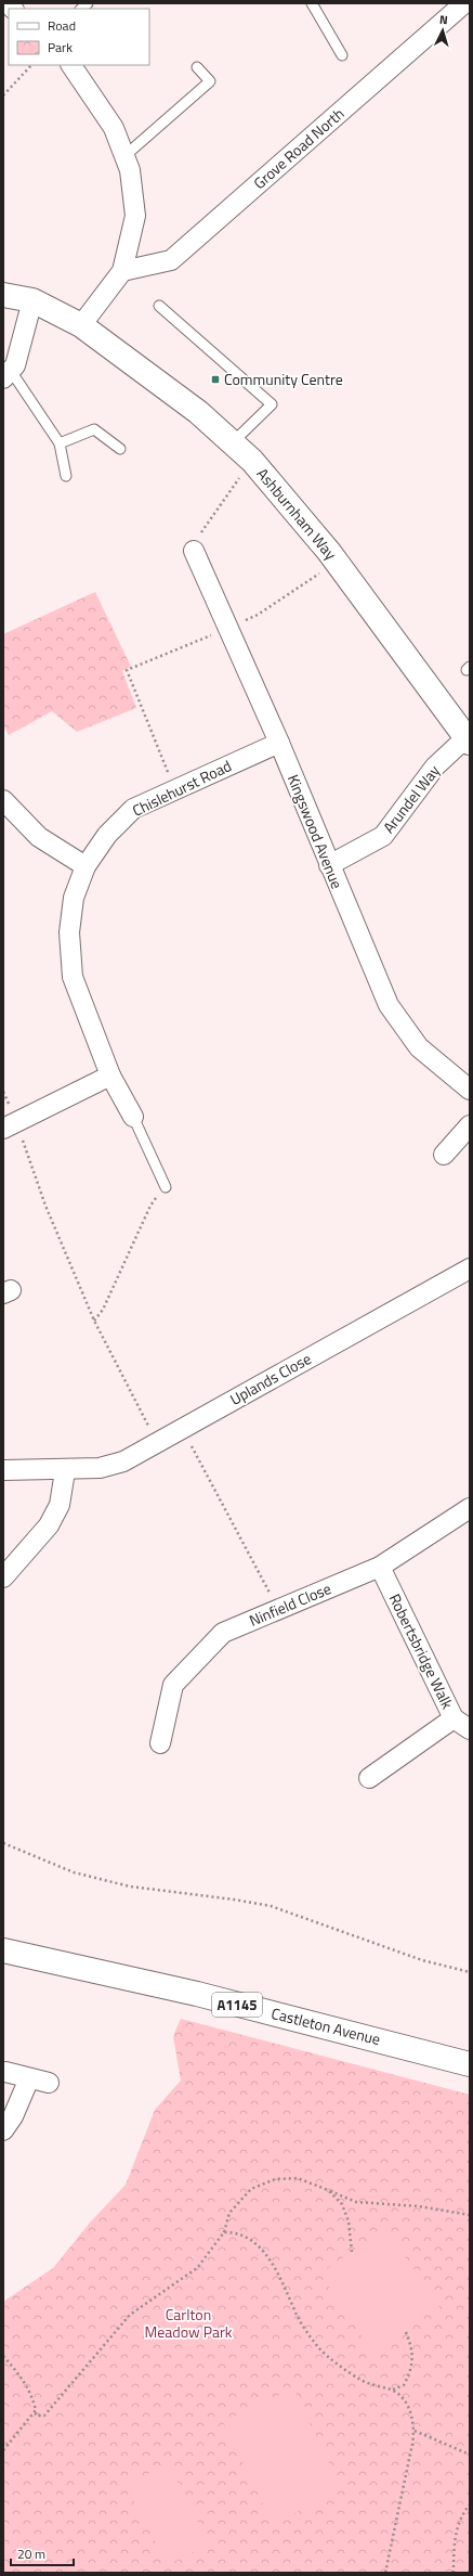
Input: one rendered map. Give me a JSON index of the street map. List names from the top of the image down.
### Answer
{
  "streets": {
    "street": [
      "Grove Road North",
      "Ashburnham Way",
      "Chislehurst Road",
      "Arundel Way",
      "Kingswood Avenue",
      "Uplands Close",
      "Ninfield Close",
      "Robertsbridge Walk",
      "A1145",
      "Castleton Avenue"
    ]
  },
  "crossings": [
    ["Ashburnham Way", "Arundel Way"],
    ["Chislehurst Road", "Kingswood Avenue"],
    ["Arundel Way", "Kingswood Avenue"],
    ["Ninfield Close", "Robertsbridge Walk"]
  ],
  "parks": ["Carlton Meadow Park"],
  "places": {
    "transit": ["Community Centre"]
  },
  "legend": ["Road", "Park"],
  "scale_bar": "20 m",
  "north": "top"
}
